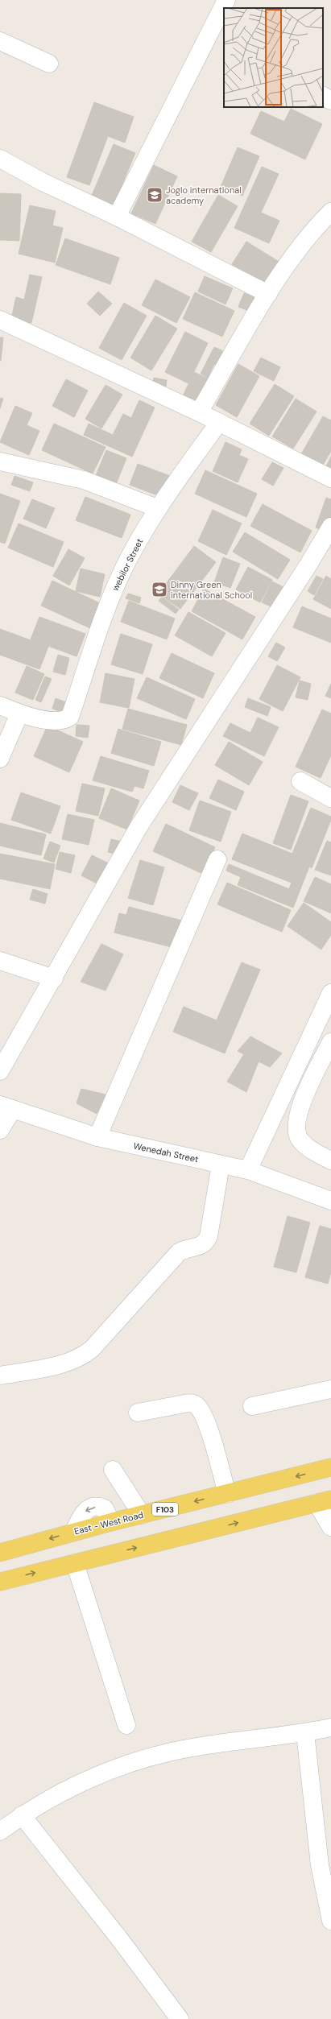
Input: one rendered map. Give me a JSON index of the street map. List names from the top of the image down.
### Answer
{
  "streets": {
    "main road": ["F103", "East - West Road"],
    "street": ["webilor Street", "Wenedah Street"]
  },
  "places": {
    "school or university": ["Joglo international academy", "Dinny Green international School"]
  }
}
